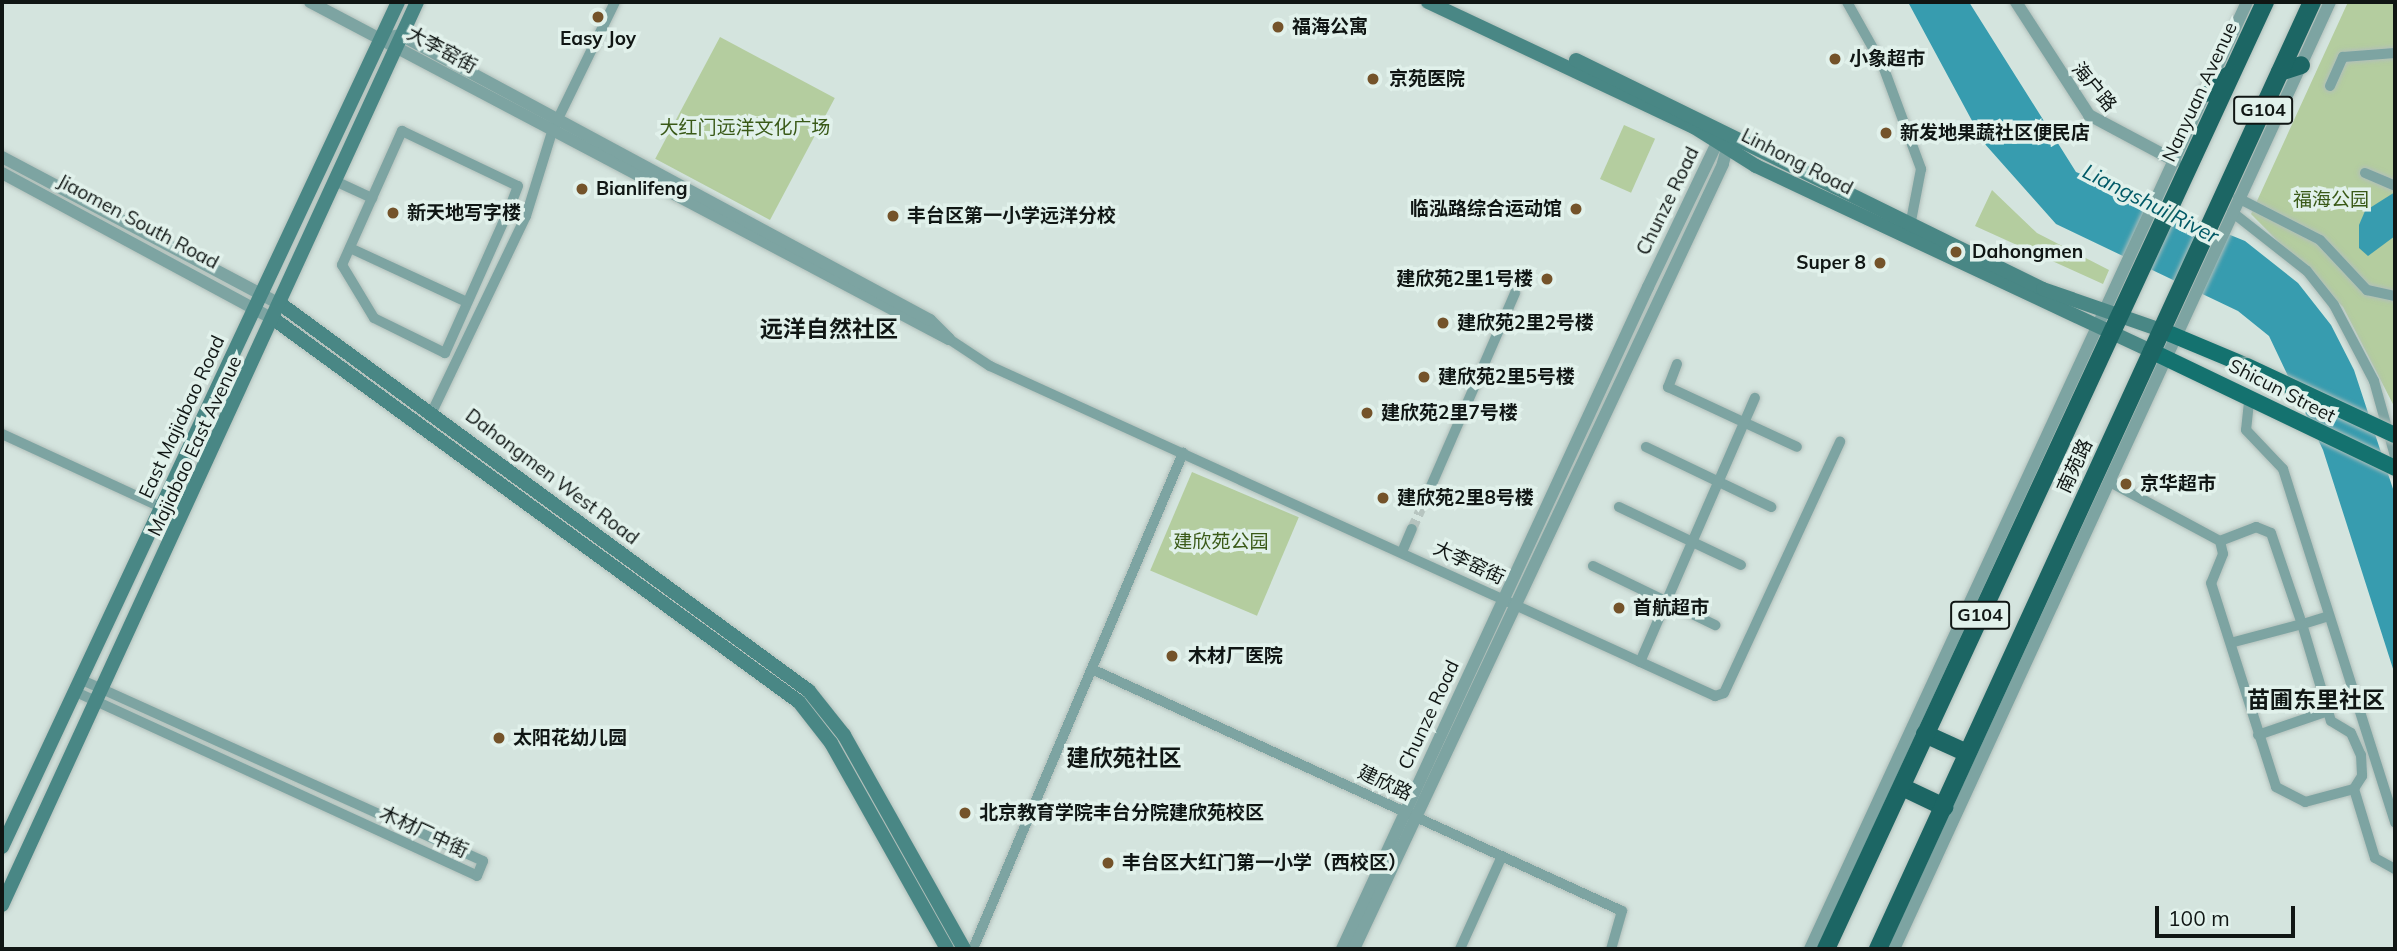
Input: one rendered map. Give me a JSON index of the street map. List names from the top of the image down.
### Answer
{
  "streets": {
    "highway": ["Nanyuan Avenue", "G104", "南苑路"],
    "main road": [
      "Linhong Road",
      "Shicun Street",
      "East Majiabao Road",
      "Majiabao East Avenue",
      "Dahongmen West Road"
    ],
    "street": [
      "大李窑街",
      "海户路",
      "Chunze Road",
      "Jiaomen South Road",
      "建欣路",
      "木材厂中街"
    ]
  },
  "crossings": [
    ["大李窑街", "Chunze Road"],
    ["大李窑街", "East Majiabao Road"],
    ["大李窑街", "Majiabao East Avenue"],
    ["Nanyuan Avenue", "南苑路"],
    ["Linhong Road", "Chunze Road"],
    ["Linhong Road", "Shicun Street"],
    ["Linhong Road", "南苑路"],
    ["Chunze Road", "建欣路"],
    ["Jiaomen South Road", "East Majiabao Road"],
    ["Jiaomen South Road", "Dahongmen West Road"],
    ["Shicun Street", "南苑路"],
    ["East Majiabao Road", "Dahongmen West Road"],
    ["East Majiabao Road", "木材厂中街"],
    ["Majiabao East Avenue", "Dahongmen West Road"],
    ["Majiabao East Avenue", "木材厂中街"]
  ],
  "districts": ["远洋自然社区", "苗圃东里社区", "建欣苑社区"],
  "water": ["Liangshui River"],
  "parks": ["大红门远洋文化广场", "福海公园", "建欣苑公园"],
  "places": [
    "Easy Joy",
    "福海公寓",
    "小象超市",
    "京苑医院",
    "新发地果蔬社区便民店",
    "Bianlifeng",
    "临泓路综合运动馆",
    "新天地写字楼",
    "丰台区第一小学远洋分校",
    "Dahongmen",
    "Super 8",
    "建欣苑2里1号楼",
    "建欣苑2里2号楼",
    "建欣苑2里5号楼",
    "建欣苑2里7号楼",
    "京华超市",
    "建欣苑2里8号楼",
    "首航超市",
    "木材厂医院",
    "太阳花幼儿园",
    "北京教育学院丰台分院建欣苑校区",
    "丰台区大红门第一小学（西校区）"
  ],
  "scale_bar": "100 m"
}
